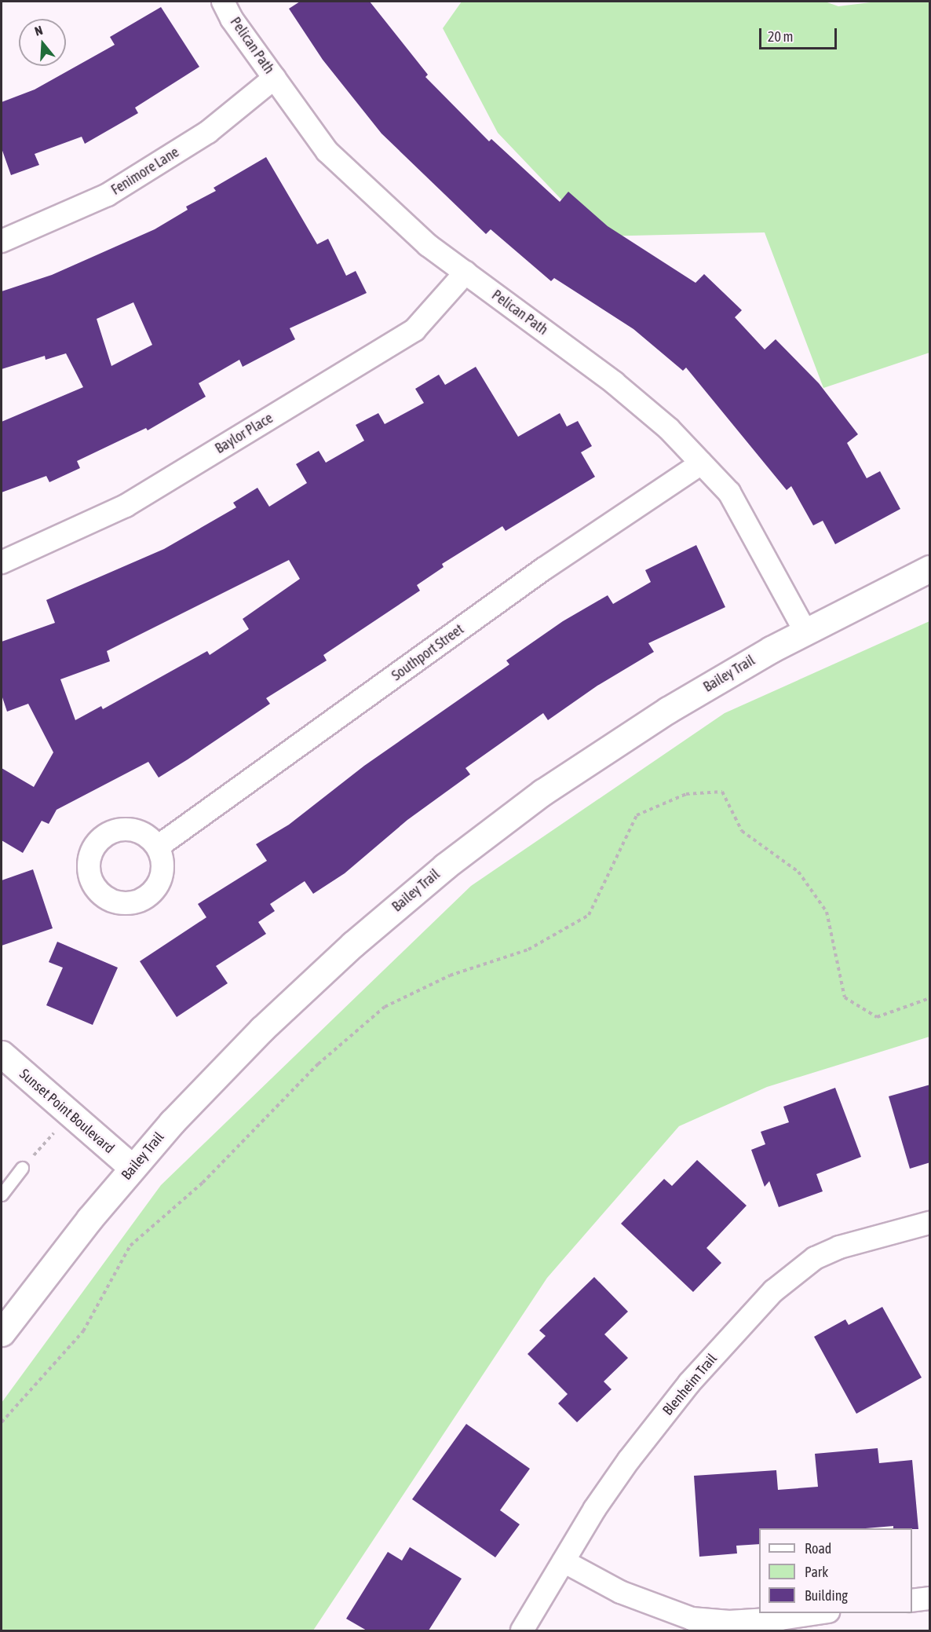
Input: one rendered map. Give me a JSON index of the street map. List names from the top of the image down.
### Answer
{
  "streets": {
    "street": [
      "Pelican Path",
      "Fenimore Lane",
      "Baylor Place",
      "Southport Street",
      "Bailey Trail",
      "Sunset Point Boulevard",
      "Blenheim Trail"
    ]
  },
  "crossings": [
    ["Pelican Path", "Fenimore Lane"],
    ["Pelican Path", "Baylor Place"],
    ["Pelican Path", "Southport Street"],
    ["Pelican Path", "Bailey Trail"],
    ["Bailey Trail", "Sunset Point Boulevard"]
  ],
  "legend": ["Road", "Park", "Building"],
  "scale_bar": "20 m",
  "north": "top"
}
